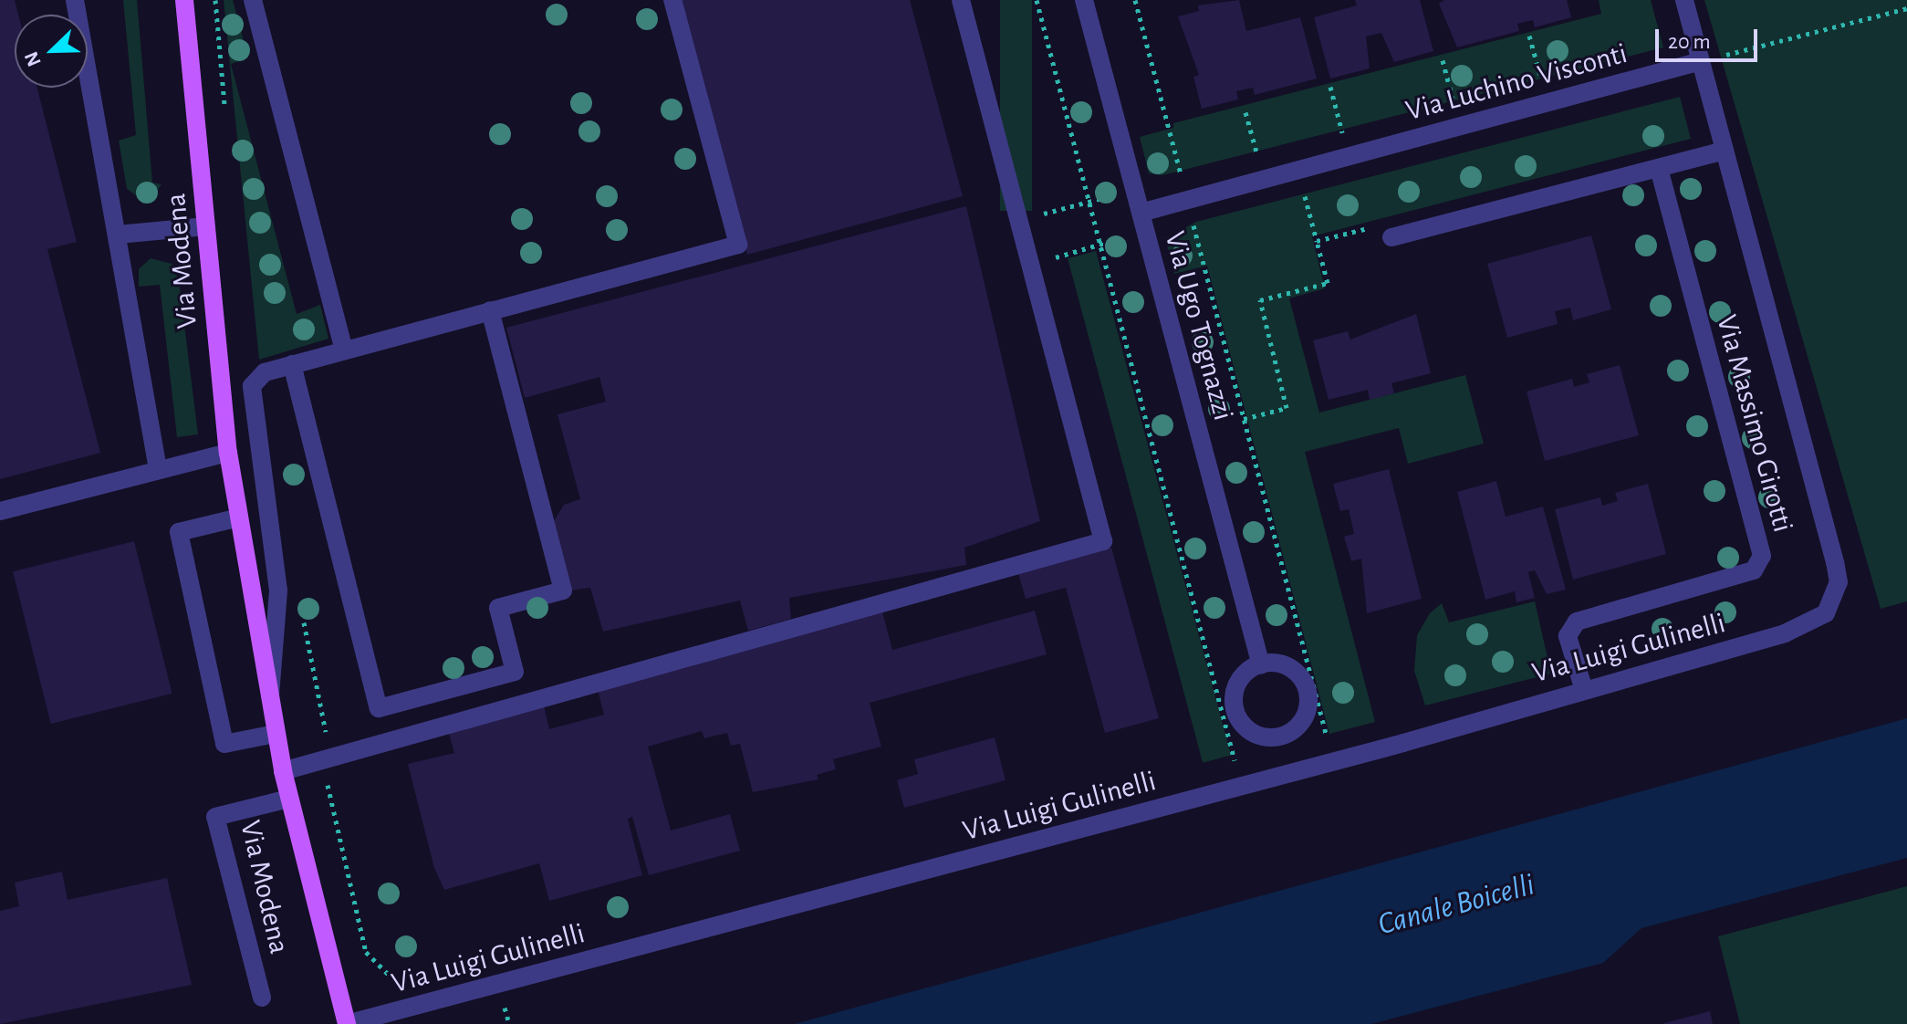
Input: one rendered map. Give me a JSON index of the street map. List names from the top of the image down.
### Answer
{
  "streets": {
    "main road": ["Via Modena"],
    "street": [
      "Via Luchino Visconti",
      "Via Ugo Tognazzi",
      "Via Massimo Girotti",
      "Via Luigi Gulinelli"
    ]
  },
  "crossings": [
    ["Via Luchino Visconti", "Via Ugo Tognazzi"],
    ["Via Luchino Visconti", "Via Massimo Girotti"],
    ["Via Modena", "Via Luigi Gulinelli"],
    ["Via Massimo Girotti", "Via Luigi Gulinelli"]
  ],
  "water": ["Canale Boicelli"],
  "scale_bar": "20 m",
  "north": "bottom left"
}
